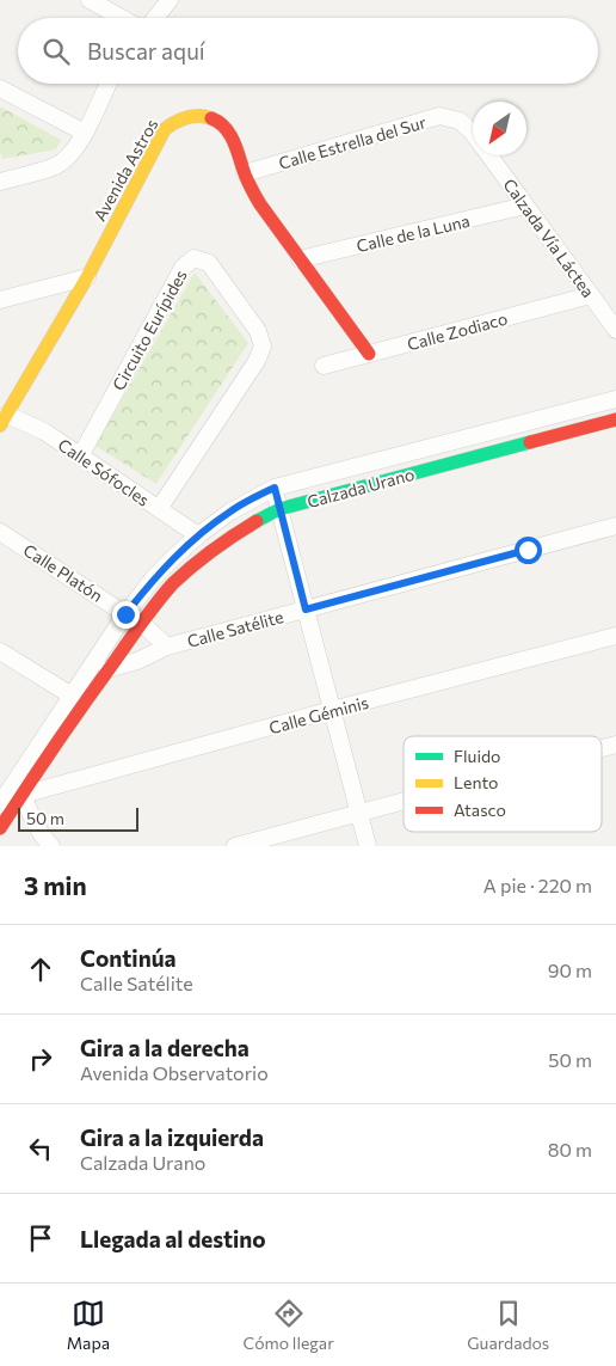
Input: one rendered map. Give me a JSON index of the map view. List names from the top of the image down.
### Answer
{
  "streets": {
    "street": [
      "Calle Estrella del Sur",
      "Avenida Astros",
      "Calle de la Luna",
      "Calzada Vía Láctea",
      "Circuito Eurípides",
      "Calle Zodiaco",
      "Calle Sófocles",
      "Calzada Urano",
      "Calle Platón",
      "Calle Satélite",
      "Calle Géminis"
    ]
  },
  "crossings": [
    ["Calle Estrella del Sur", "Avenida Astros"],
    ["Calle Estrella del Sur", "Calzada Vía Láctea"],
    ["Avenida Astros", "Calle de la Luna"],
    ["Avenida Astros", "Calle Zodiaco"],
    ["Avenida Astros", "Calle Sófocles"],
    ["Calle de la Luna", "Calzada Vía Láctea"],
    ["Calzada Vía Láctea", "Calle Zodiaco"],
    ["Circuito Eurípides", "Calle Sófocles"],
    ["Calle Sófocles", "Calzada Urano"],
    ["Calzada Urano", "Calle Platón"],
    ["Calzada Urano", "Calle Satélite"],
    ["Calzada Urano", "Calle Géminis"]
  ],
  "legend": ["Fluido", "Lento", "Atasco"],
  "scale_bar": "50 m",
  "north": "bottom left",
  "page": {
    "search": "Buscar aquí",
    "scale": "50 m",
    "heading": ["3 min", "A pie · 220 m"],
    "list": [
      ["Continúa", "Calle Satélite", "90 m"],
      ["Gira a la derecha", "Avenida Observatorio", "50 m"],
      ["Gira a la izquierda", "Calzada Urano", "80 m"],
      "Llegada al destino"
    ],
    "nav": ["Mapa", "Cómo llegar", "Guardados"]
  }
}
